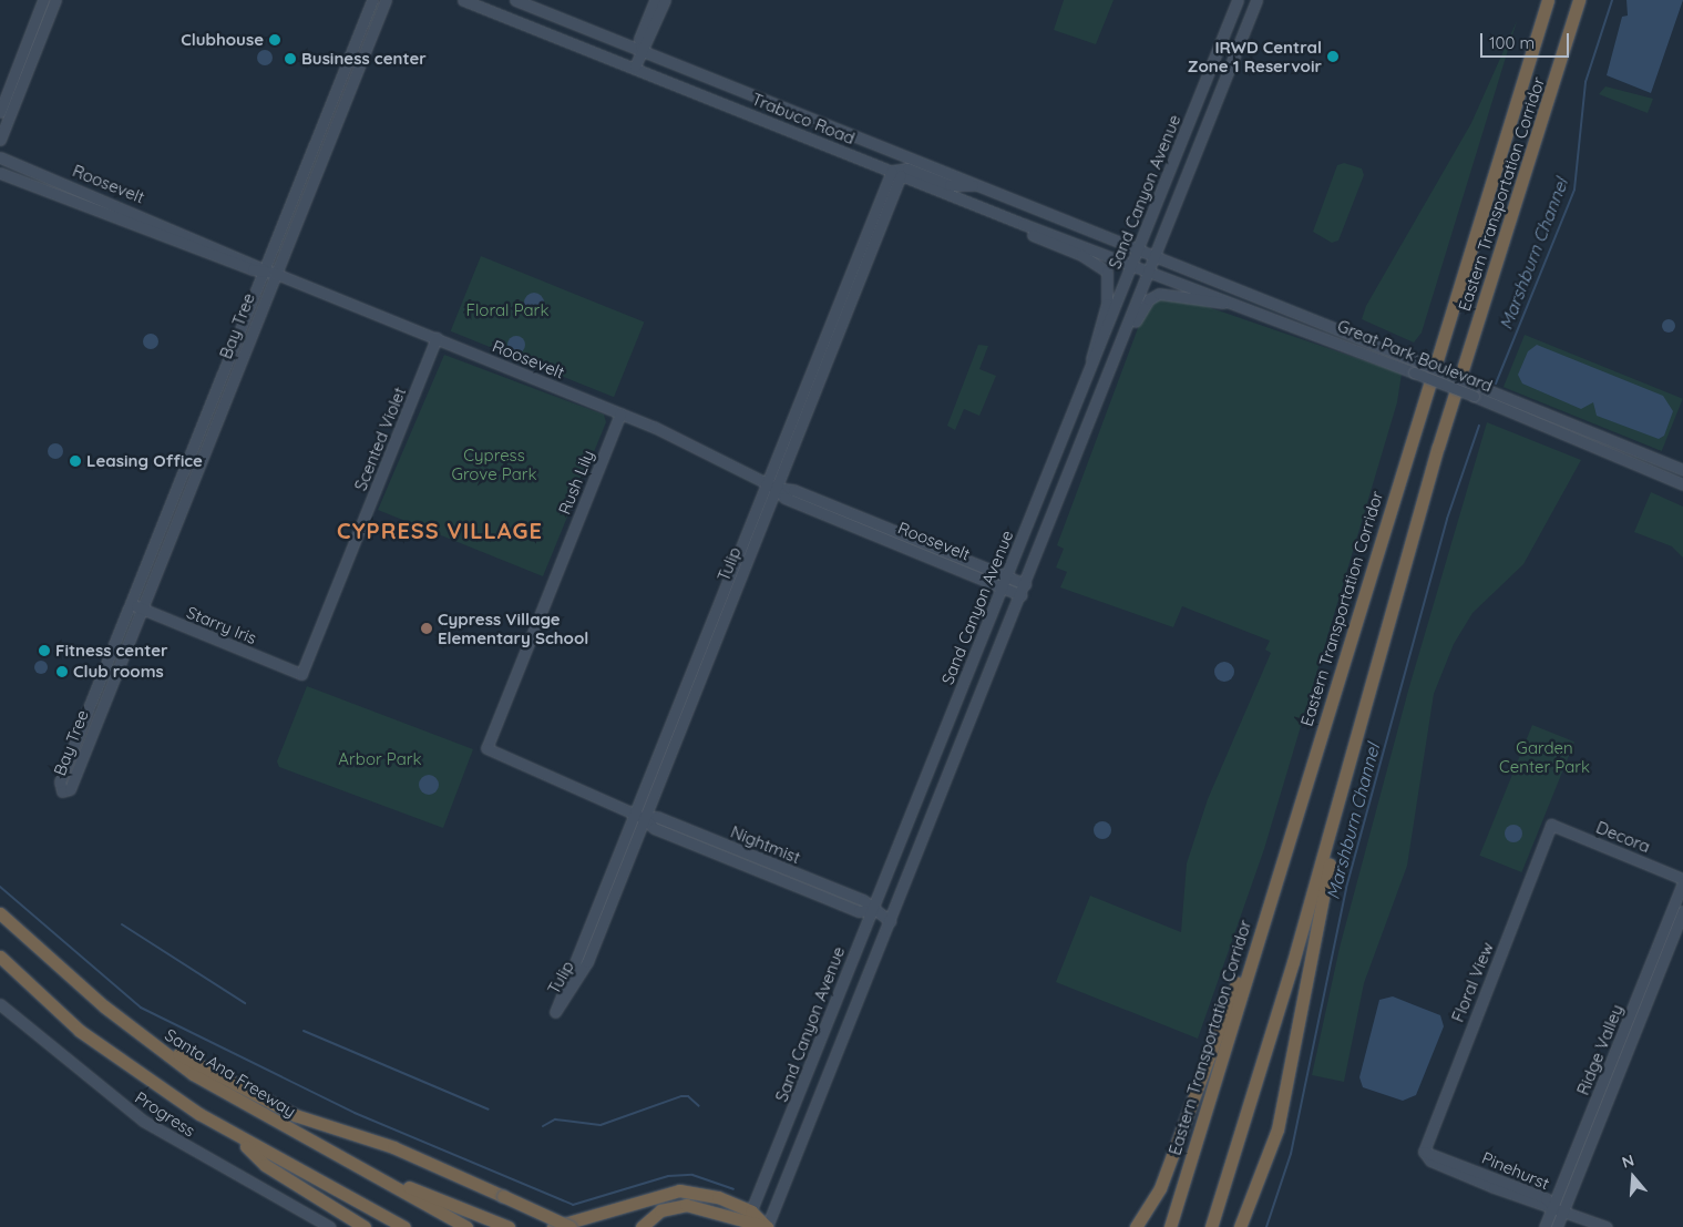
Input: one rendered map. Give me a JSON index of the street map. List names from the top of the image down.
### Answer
{
  "streets": {
    "highway": ["Eastern Transportation Corridor", "Santa Ana Freeway"],
    "street": [
      "Trabuco Road",
      "Roosevelt",
      "Sand Canyon Avenue",
      "Bay Tree",
      "Great Park Boulevard",
      "Scented Violet",
      "Rush Lily",
      "Tulip",
      "Starry Iris",
      "Decora",
      "Nightmist",
      "Floral View",
      "Ridge Valley",
      "Progress",
      "Pinehurst"
    ]
  },
  "crossings": [
    ["Trabuco Road", "Sand Canyon Avenue"],
    ["Trabuco Road", "Great Park Boulevard"],
    ["Trabuco Road", "Tulip"],
    ["Roosevelt", "Sand Canyon Avenue"],
    ["Roosevelt", "Bay Tree"],
    ["Roosevelt", "Scented Violet"],
    ["Roosevelt", "Rush Lily"],
    ["Roosevelt", "Tulip"],
    ["Sand Canyon Avenue", "Great Park Boulevard"],
    ["Sand Canyon Avenue", "Nightmist"],
    ["Bay Tree", "Starry Iris"],
    ["Scented Violet", "Starry Iris"],
    ["Rush Lily", "Nightmist"],
    ["Tulip", "Nightmist"],
    ["Decora", "Floral View"],
    ["Floral View", "Pinehurst"],
    ["Ridge Valley", "Pinehurst"]
  ],
  "districts": ["CYPRESS VILLAGE"],
  "water": ["Marshburn Channel"],
  "parks": [
    "Floral Park",
    "Cypress Grove Park",
    "Garden Center Park",
    "Arbor Park"
  ],
  "places": [
    "Clubhouse",
    "IRWD Central Zone 1 Reservoir",
    "Business center",
    "Leasing Office",
    "Cypress Village Elementary School",
    "Fitness center",
    "Club rooms"
  ],
  "scale_bar": "100 m",
  "north": "top"
}
